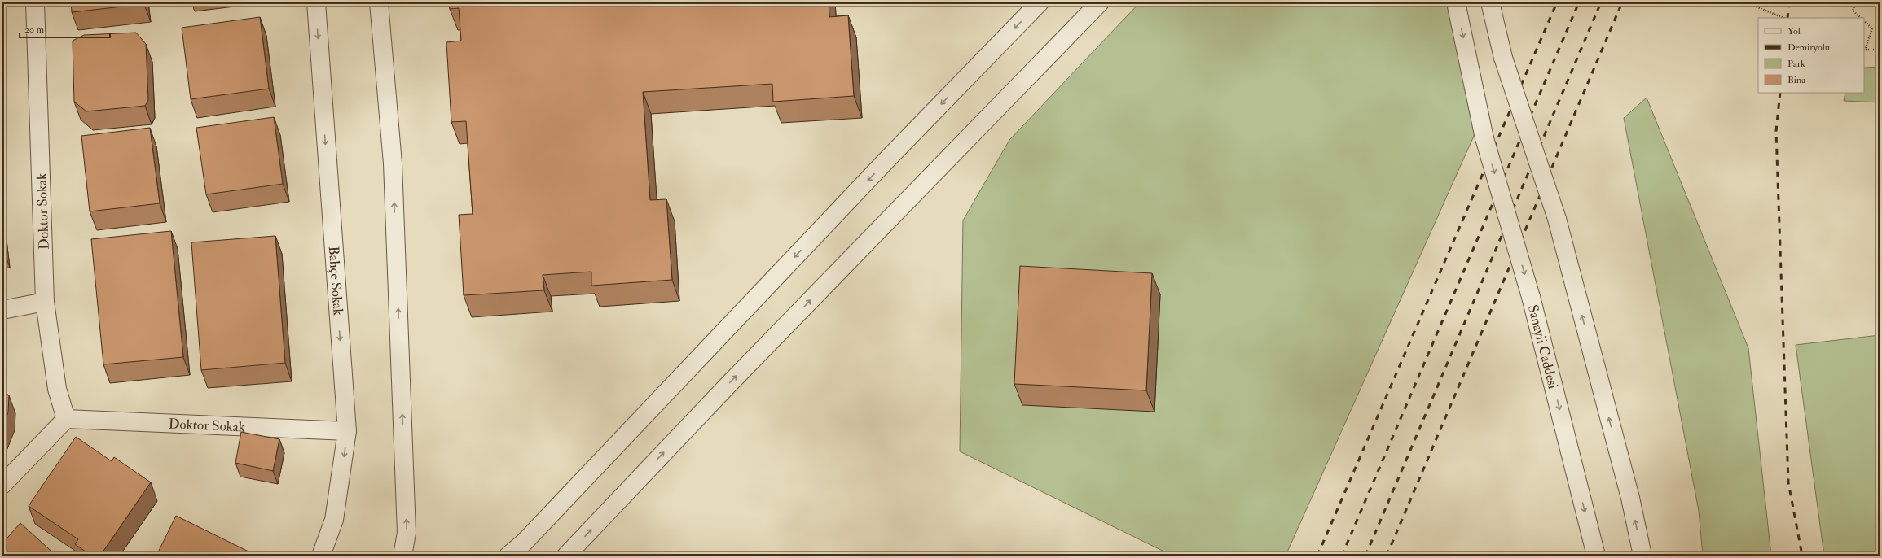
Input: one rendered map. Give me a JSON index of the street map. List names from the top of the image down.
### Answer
{
  "streets": {
    "street": ["Doktor Sokak", "Bahçe Sokak", "Sanayii Caddesi"]
  },
  "crossings": [
    ["Doktor Sokak", "Bahçe Sokak"]
  ],
  "legend": [
    "Yol",
    "Demiryolu",
    "Park",
    "Bina"
  ],
  "scale_bar": "20 m"
}
